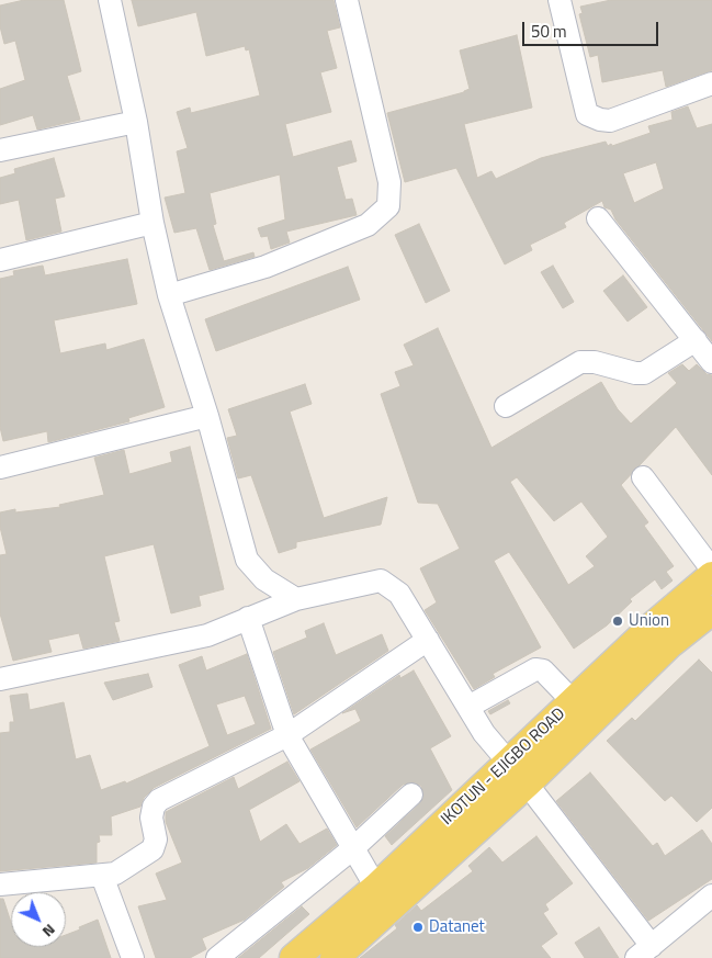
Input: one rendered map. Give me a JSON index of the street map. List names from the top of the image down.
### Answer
{
  "streets": {
    "main road": ["IKOTUN - EJIGBO ROAD"]
  },
  "places": ["Union", "Datanet"],
  "scale_bar": "50 m",
  "north": "bottom right"
}
